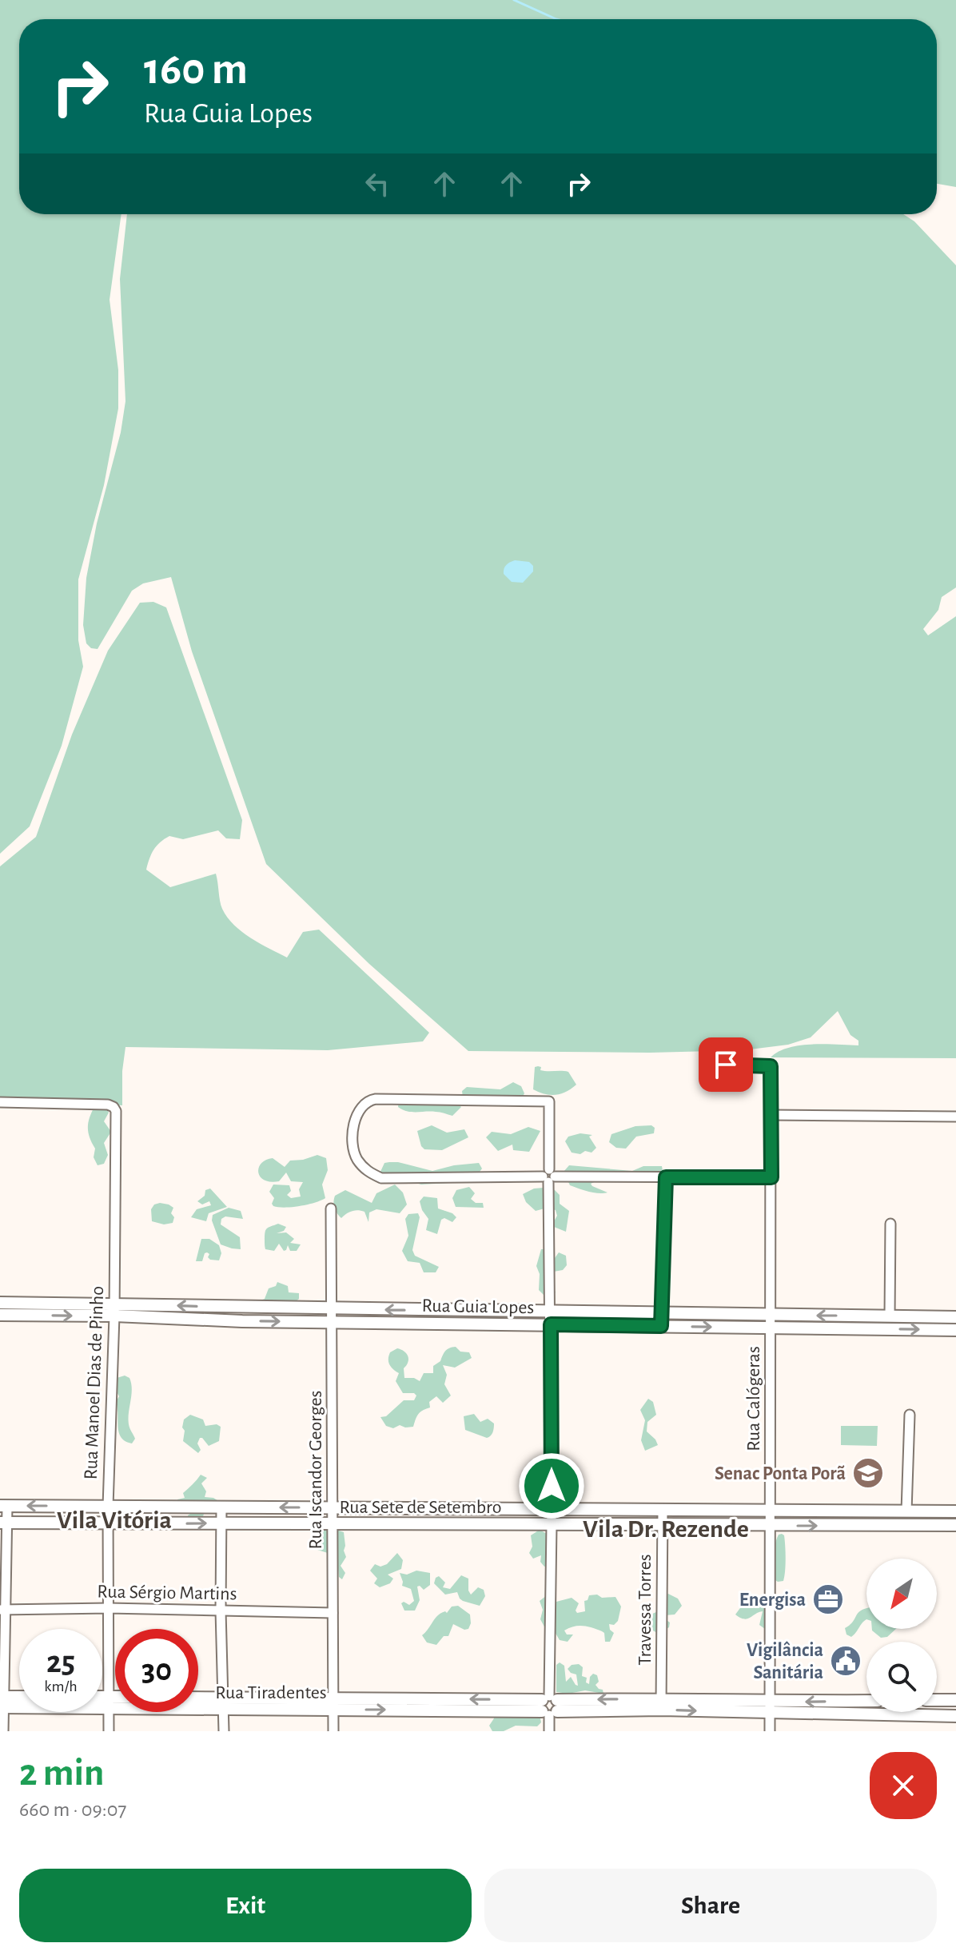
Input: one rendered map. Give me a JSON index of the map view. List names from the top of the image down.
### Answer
{
  "streets": {
    "main road": ["Rua Guia Lopes", "Rua Sete de Setembro", "Rua Tiradentes"],
    "street": [
      "Rua Manoel Dias de Pinho",
      "Rua Calógeras",
      "Rua Iscandor Georges",
      "Rua Sérgio Martins",
      "Travessa Torres"
    ]
  },
  "crossings": [
    ["Rua Guia Lopes", "Rua Manoel Dias de Pinho"],
    ["Rua Guia Lopes", "Rua Calógeras"],
    ["Rua Guia Lopes", "Rua Iscandor Georges"],
    ["Rua Manoel Dias de Pinho", "Rua Sete de Setembro"],
    ["Rua Manoel Dias de Pinho", "Rua Sérgio Martins"],
    ["Rua Manoel Dias de Pinho", "Rua Tiradentes"],
    ["Rua Calógeras", "Rua Sete de Setembro"],
    ["Rua Calógeras", "Rua Tiradentes"],
    ["Rua Iscandor Georges", "Rua Sete de Setembro"],
    ["Rua Iscandor Georges", "Rua Sérgio Martins"],
    ["Rua Iscandor Georges", "Rua Tiradentes"],
    ["Rua Sete de Setembro", "Travessa Torres"],
    ["Travessa Torres", "Rua Tiradentes"]
  ],
  "districts": ["Vila Vitória", "Vila Dr. Rezende"],
  "places": {
    "school or university": ["Senac Ponta Porã"],
    "office": ["Energisa"],
    "public building": ["Vigilância Sanitária"]
  },
  "north": "bottom left",
  "page": {
    "turn": ["160 m", "Rua Guia Lopes"],
    "speed": "25 km/h",
    "limit": "30",
    "heading": ["2 min", "660 m · 09:07"],
    "buttons": ["Exit", "Share"]
  }
}
